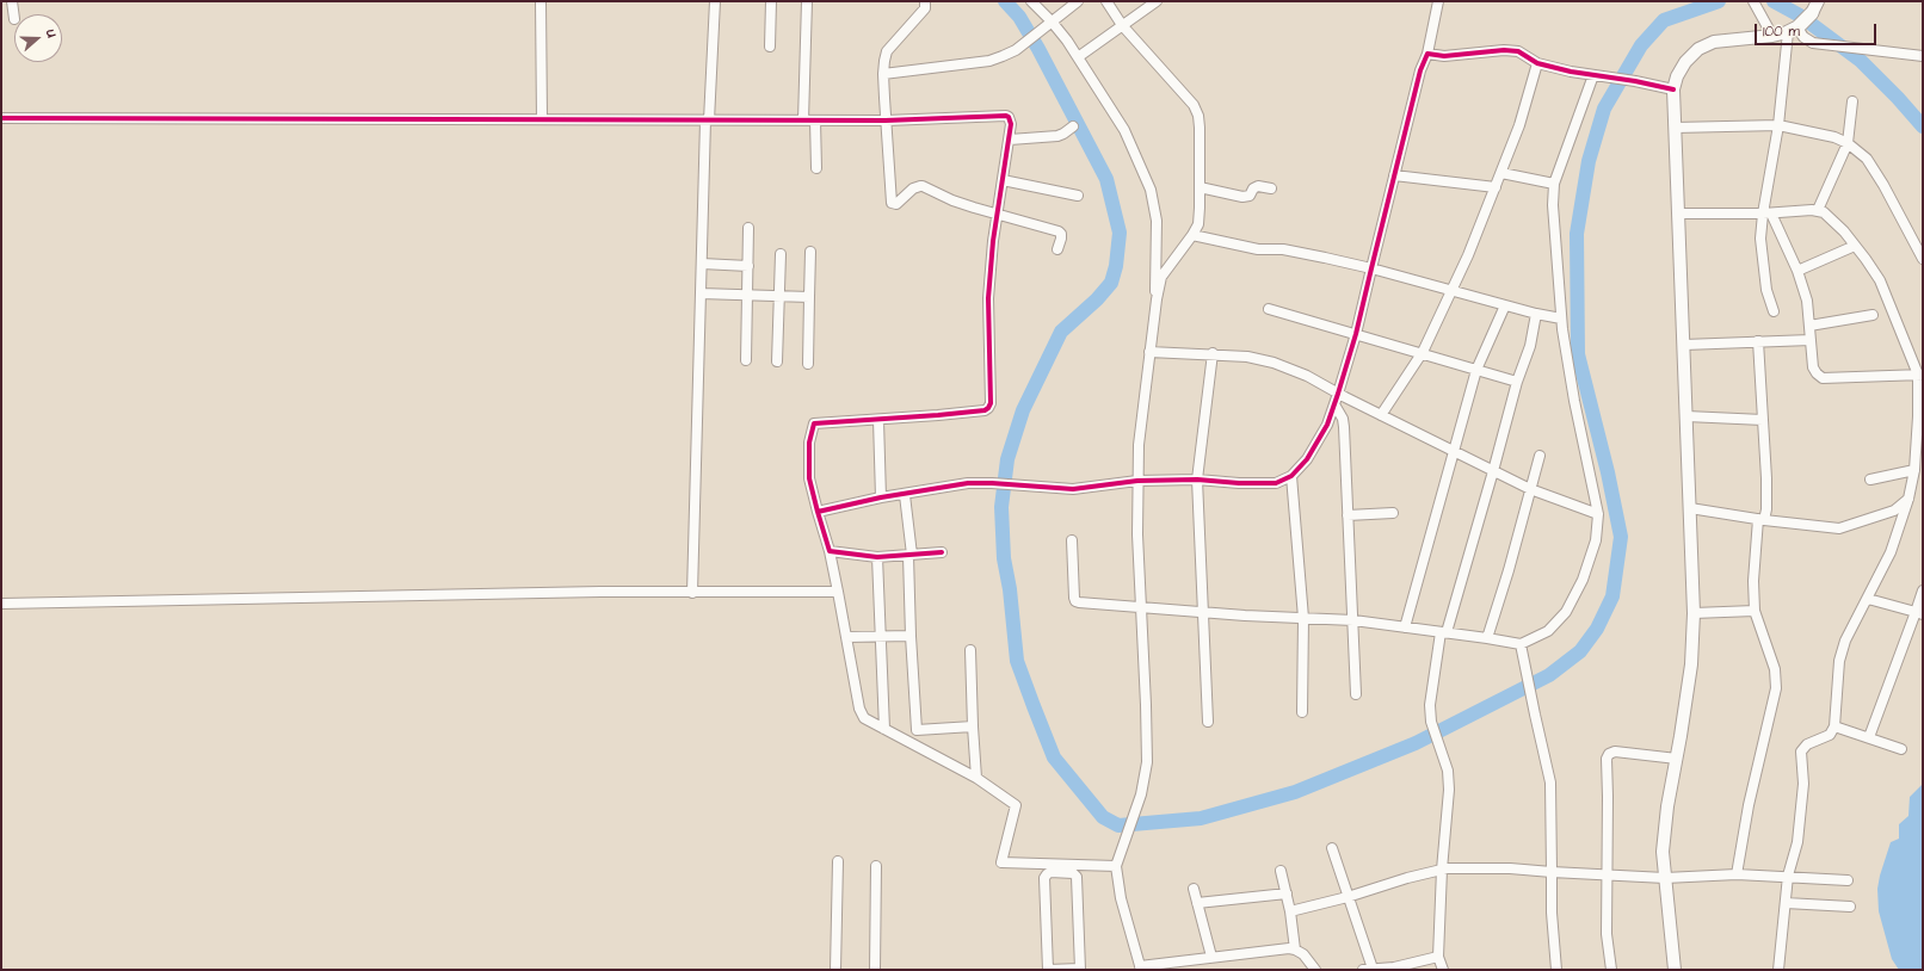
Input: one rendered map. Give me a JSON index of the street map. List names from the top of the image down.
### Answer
{
  "scale_bar": "100 m",
  "north": "right"
}
